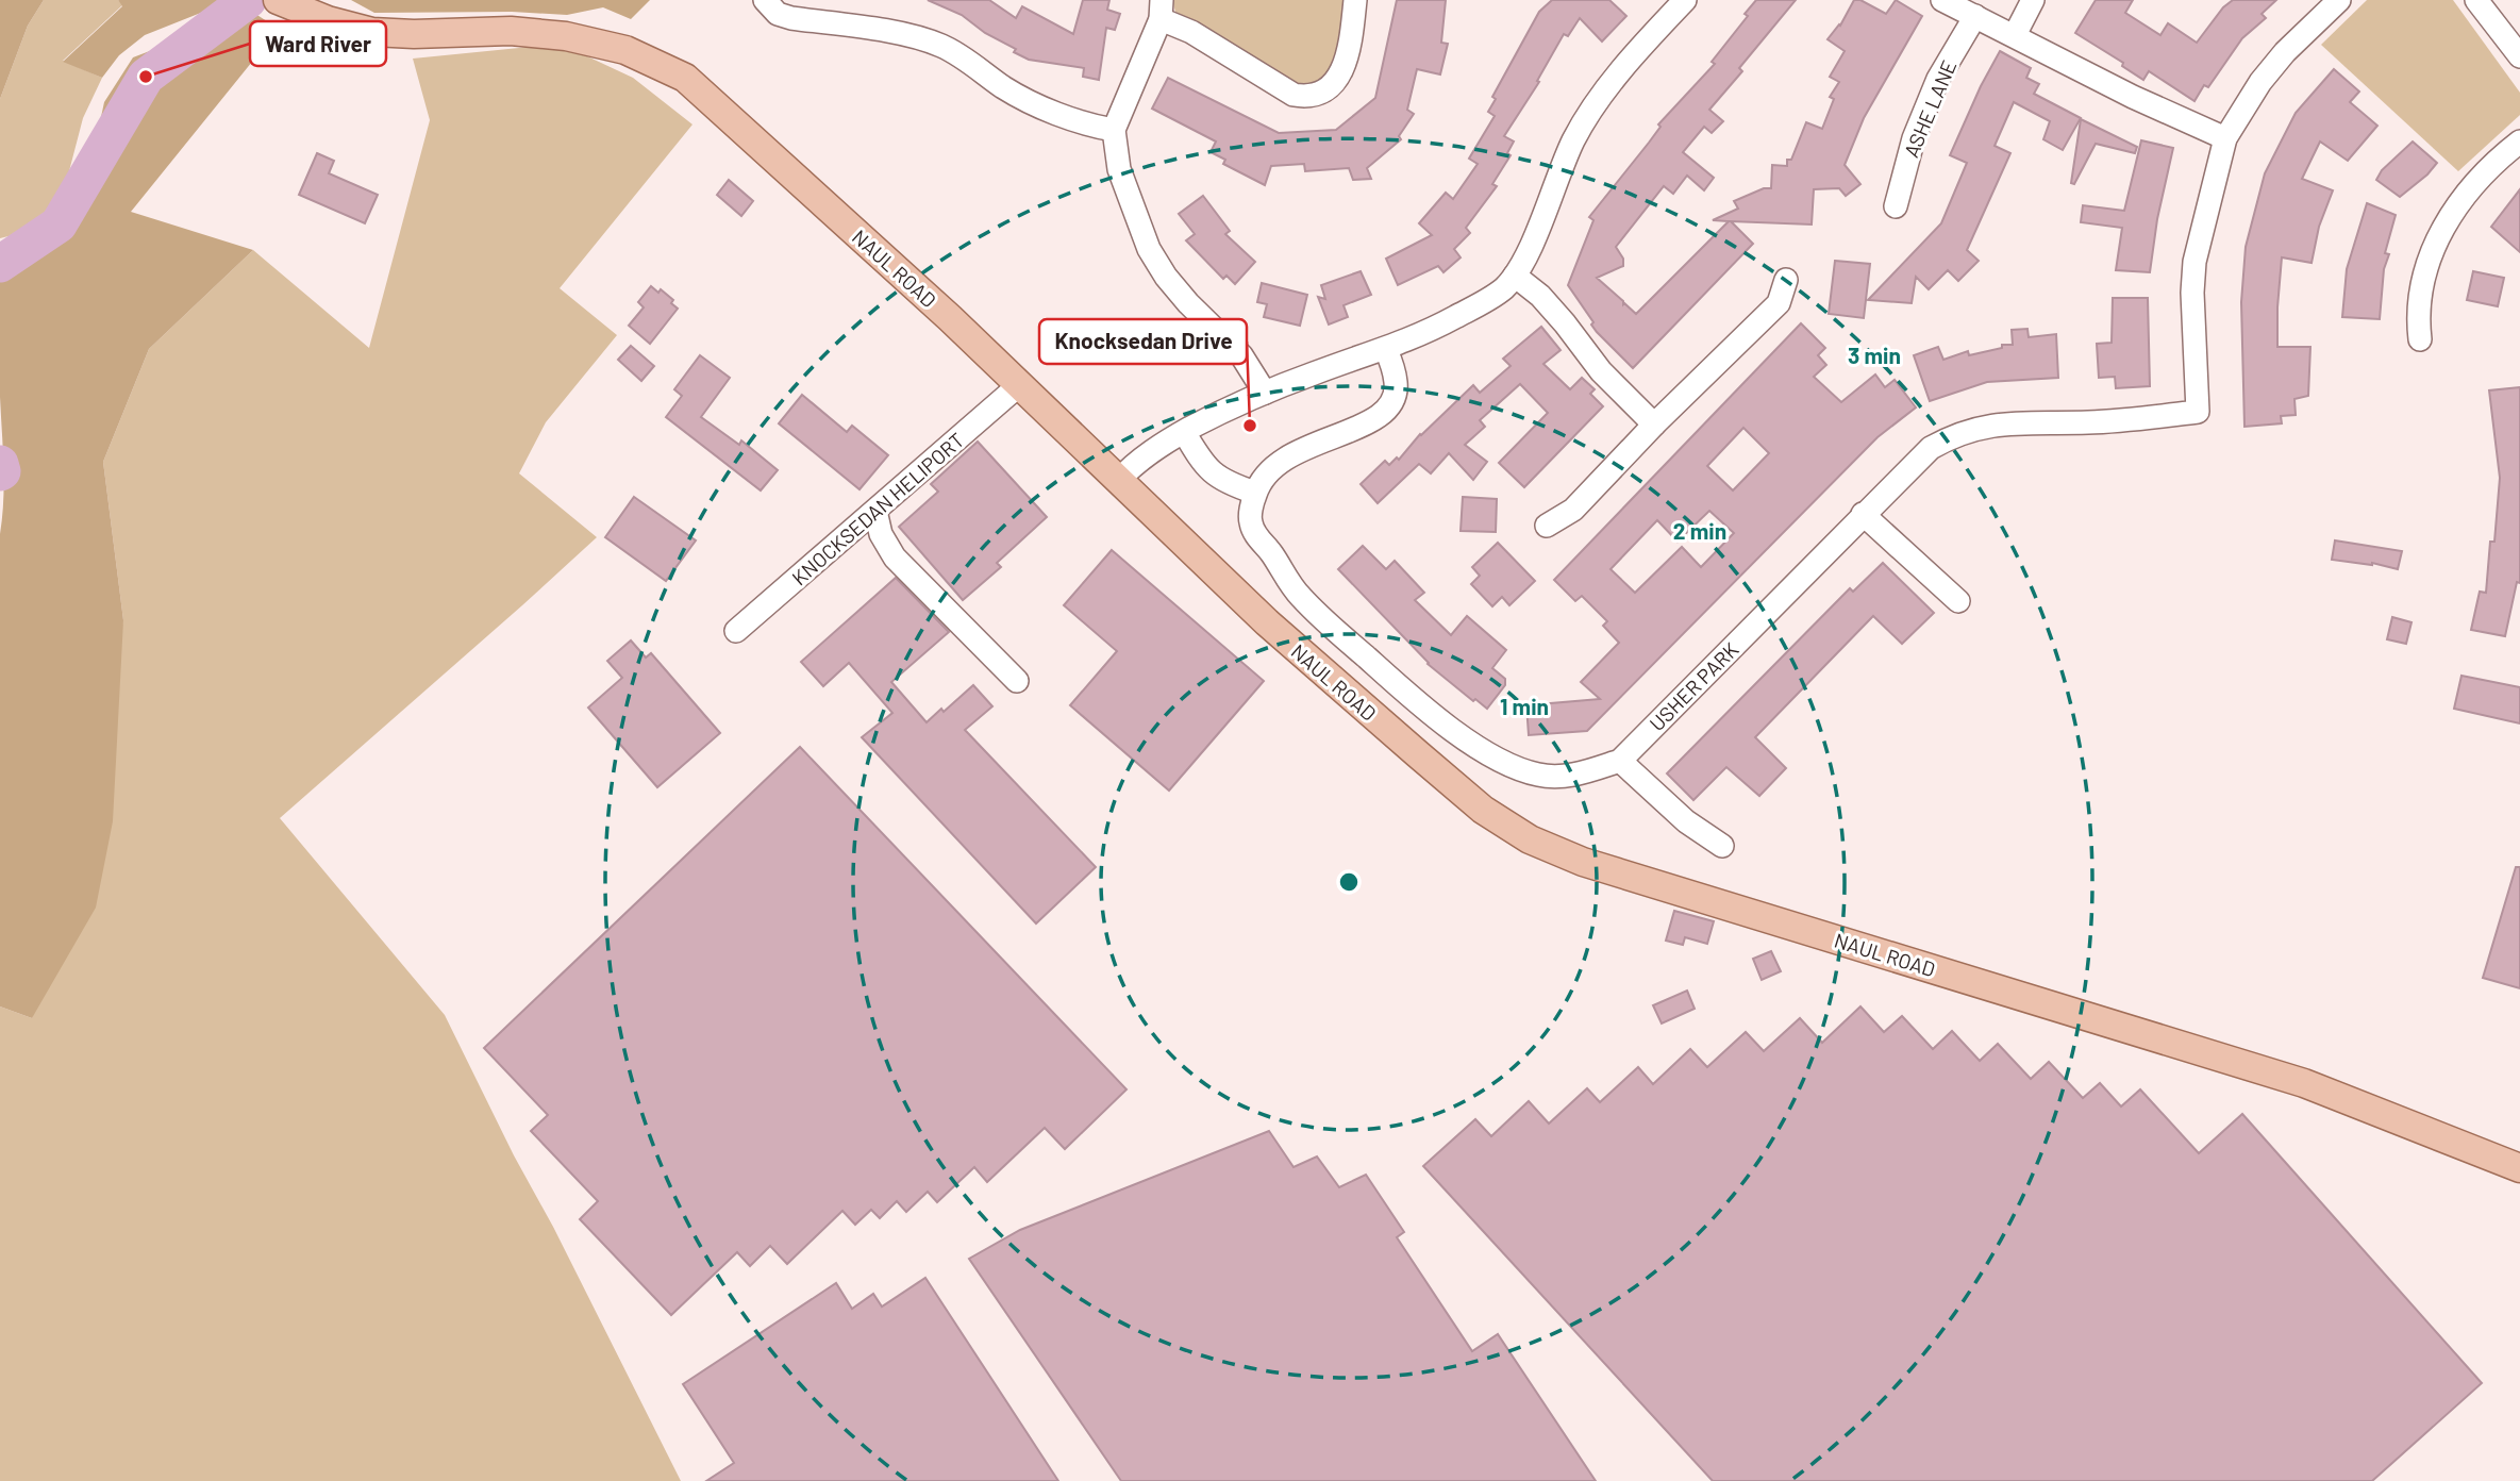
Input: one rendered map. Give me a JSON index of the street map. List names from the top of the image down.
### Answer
{
  "streets": {
    "main road": ["NAUL ROAD"],
    "street": ["ASHE LANE", "KNOCKSEDAN HELIPORT", "USHER PARK"]
  },
  "crossings": [
    ["NAUL ROAD", "KNOCKSEDAN HELIPORT"]
  ],
  "places": ["Ward River", "Knocksedan Drive"],
  "rings": ["3 min", "2 min", "1 min"]
}
